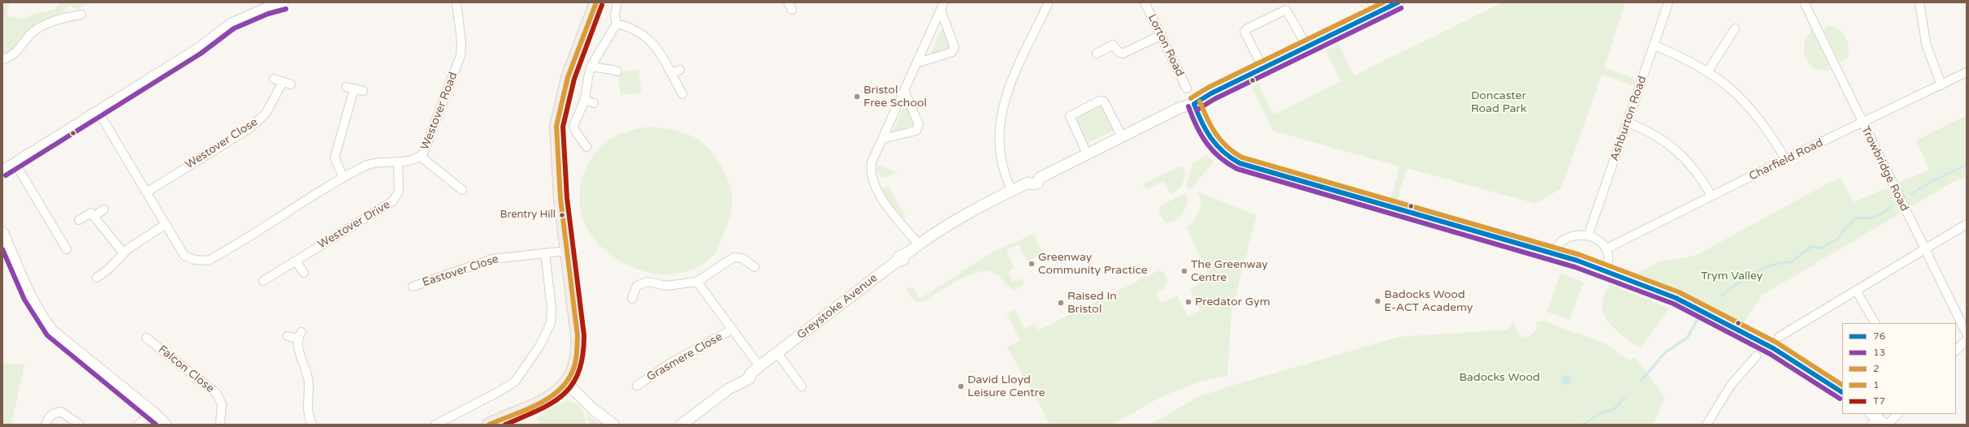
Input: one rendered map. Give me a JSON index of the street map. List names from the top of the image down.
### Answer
{
  "streets": {
    "street": [
      "Lorton Road",
      "Westover Road",
      "Ashburton Road",
      "Westover Close",
      "Charfield Road",
      "Trowbridge Road",
      "Westover Drive",
      "Eastover Close",
      "Greystoke Avenue",
      "Grasmere Close",
      "Falcon Close"
    ]
  },
  "crossings": [
    ["Westover Road", "Westover Close"],
    ["Westover Road", "Westover Drive"],
    ["Charfield Road", "Trowbridge Road"]
  ],
  "parks": ["Doncaster Road Park", "Trym Valley", "Badocks Wood"],
  "places": [
    "Bristol Free School",
    "Brentry Hill",
    "Greenway Community Practice",
    "The Greenway Centre",
    "Badocks Wood E-ACT Academy",
    "Predator Gym",
    "Raised In Bristol",
    "David Lloyd Leisure Centre"
  ],
  "lines": [
    "transit line 76",
    "transit line 2",
    "transit line 1",
    "transit line T7",
    "transit line 13"
  ],
  "legend": [
    "76",
    "13",
    "2",
    "1",
    "T7"
  ]
}
